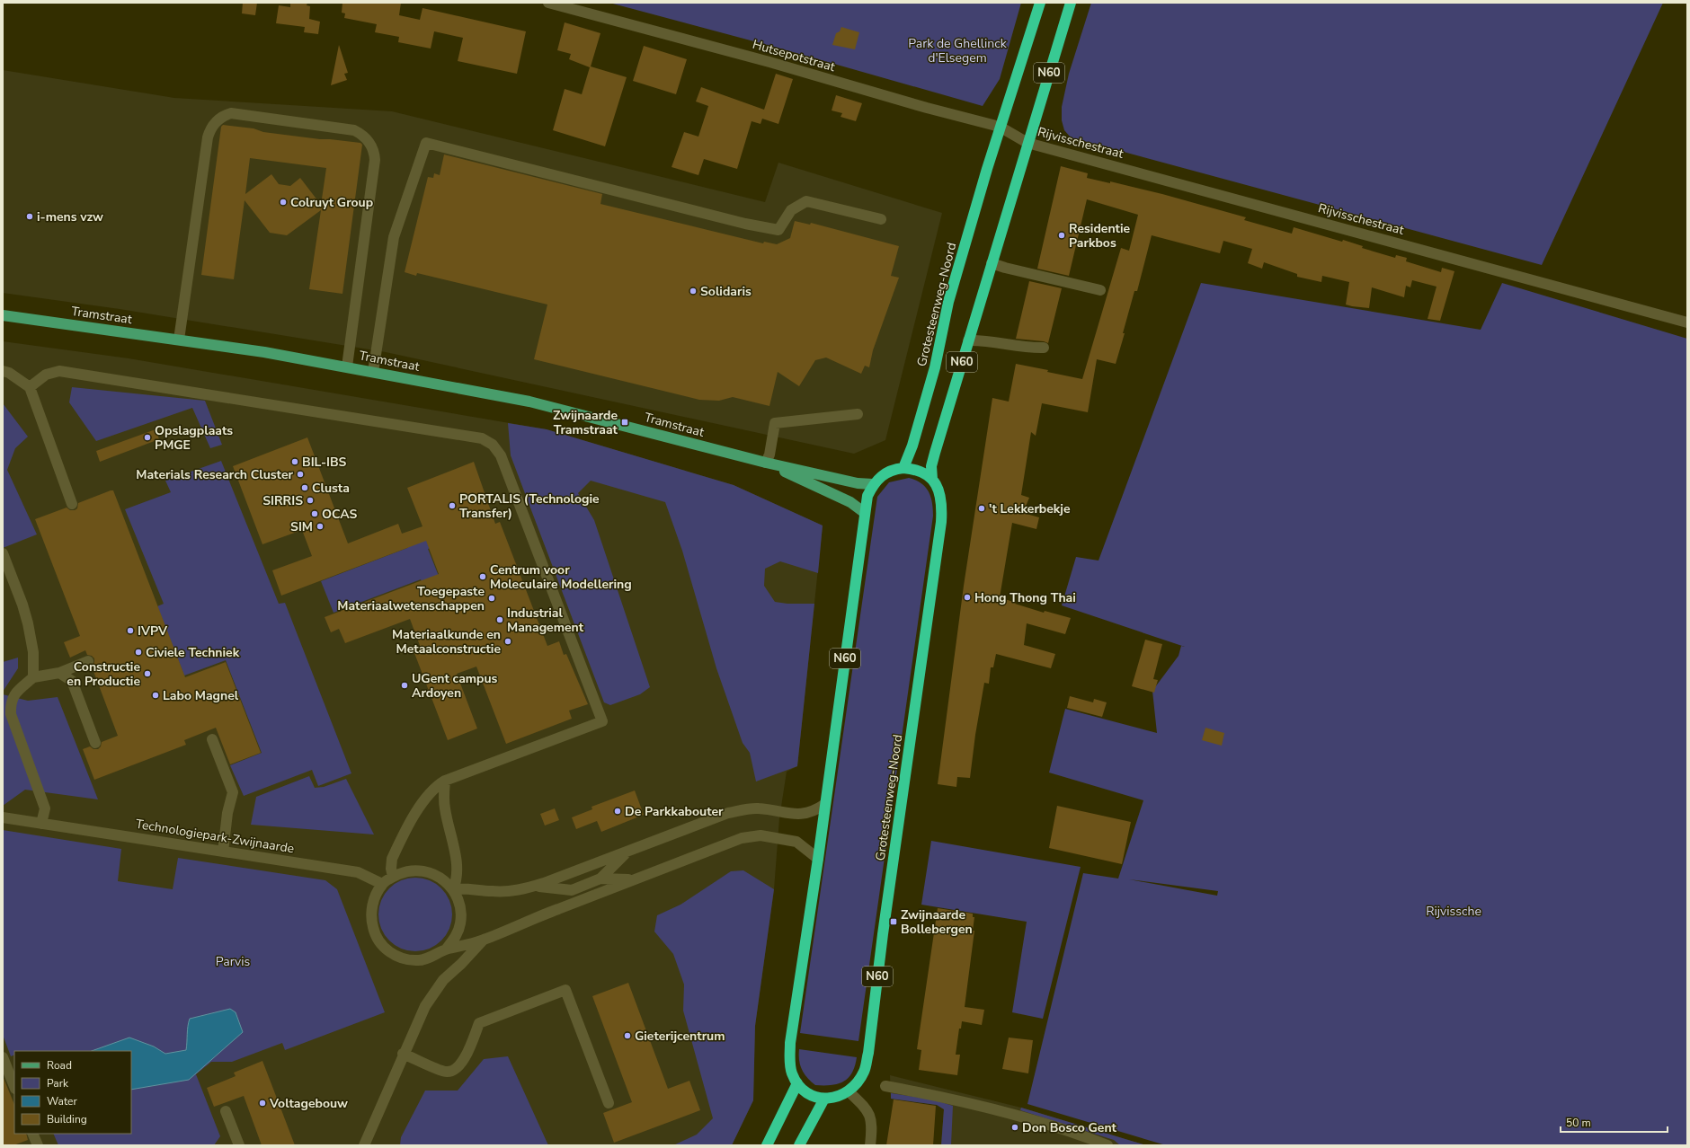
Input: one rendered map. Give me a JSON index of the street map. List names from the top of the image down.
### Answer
{
  "streets": {
    "highway": ["N60", "Grotesteenweg-Noord"],
    "main road": ["Tramstraat"],
    "street": ["Hutsepotstraat", "Rijvisschestraat", "Technologiepark-Zwijnaarde"]
  },
  "crossings": [
    ["Hutsepotstraat", "N60"],
    ["Hutsepotstraat", "Rijvisschestraat"],
    ["Hutsepotstraat", "Grotesteenweg-Noord"],
    ["N60", "Rijvisschestraat"],
    ["N60", "Grotesteenweg-Noord"],
    ["Rijvisschestraat", "Grotesteenweg-Noord"],
    ["Grotesteenweg-Noord", "Tramstraat"]
  ],
  "parks": ["Park de Ghellinck d'Elsegem", "Rijvissche", "Parvis"],
  "places": {
    "other": [
      "Colruyt Group",
      "i-mens vzw",
      "Residentie Parkbos",
      "Solidaris",
      "Opslagplaats PMGE",
      "BIL-IBS",
      "Materials Research Cluster",
      "Clusta",
      "SIRRIS",
      "PORTALIS (Technologie Transfer)",
      "'t Lekkerbekje",
      "OCAS",
      "SIM",
      "Centrum voor Moleculaire Modellering",
      "Hong Thong Thai",
      "Toegepaste Materiaalwetenschappen",
      "Industrial Management",
      "IVPV",
      "Materiaalkunde en Metaalconstructie",
      "Civiele Techniek",
      "Constructie en Productie",
      "UGent campus Ardoyen",
      "Labo Magnel",
      "De Parkkabouter",
      "Gieterijcentrum",
      "Voltagebouw",
      "Don Bosco Gent"
    ],
    "transit": ["Zwijnaarde Tramstraat", "Zwijnaarde Bollebergen"]
  },
  "legend": [
    "Road",
    "Park",
    "Water",
    "Building"
  ],
  "scale_bar": "50 m"
}
